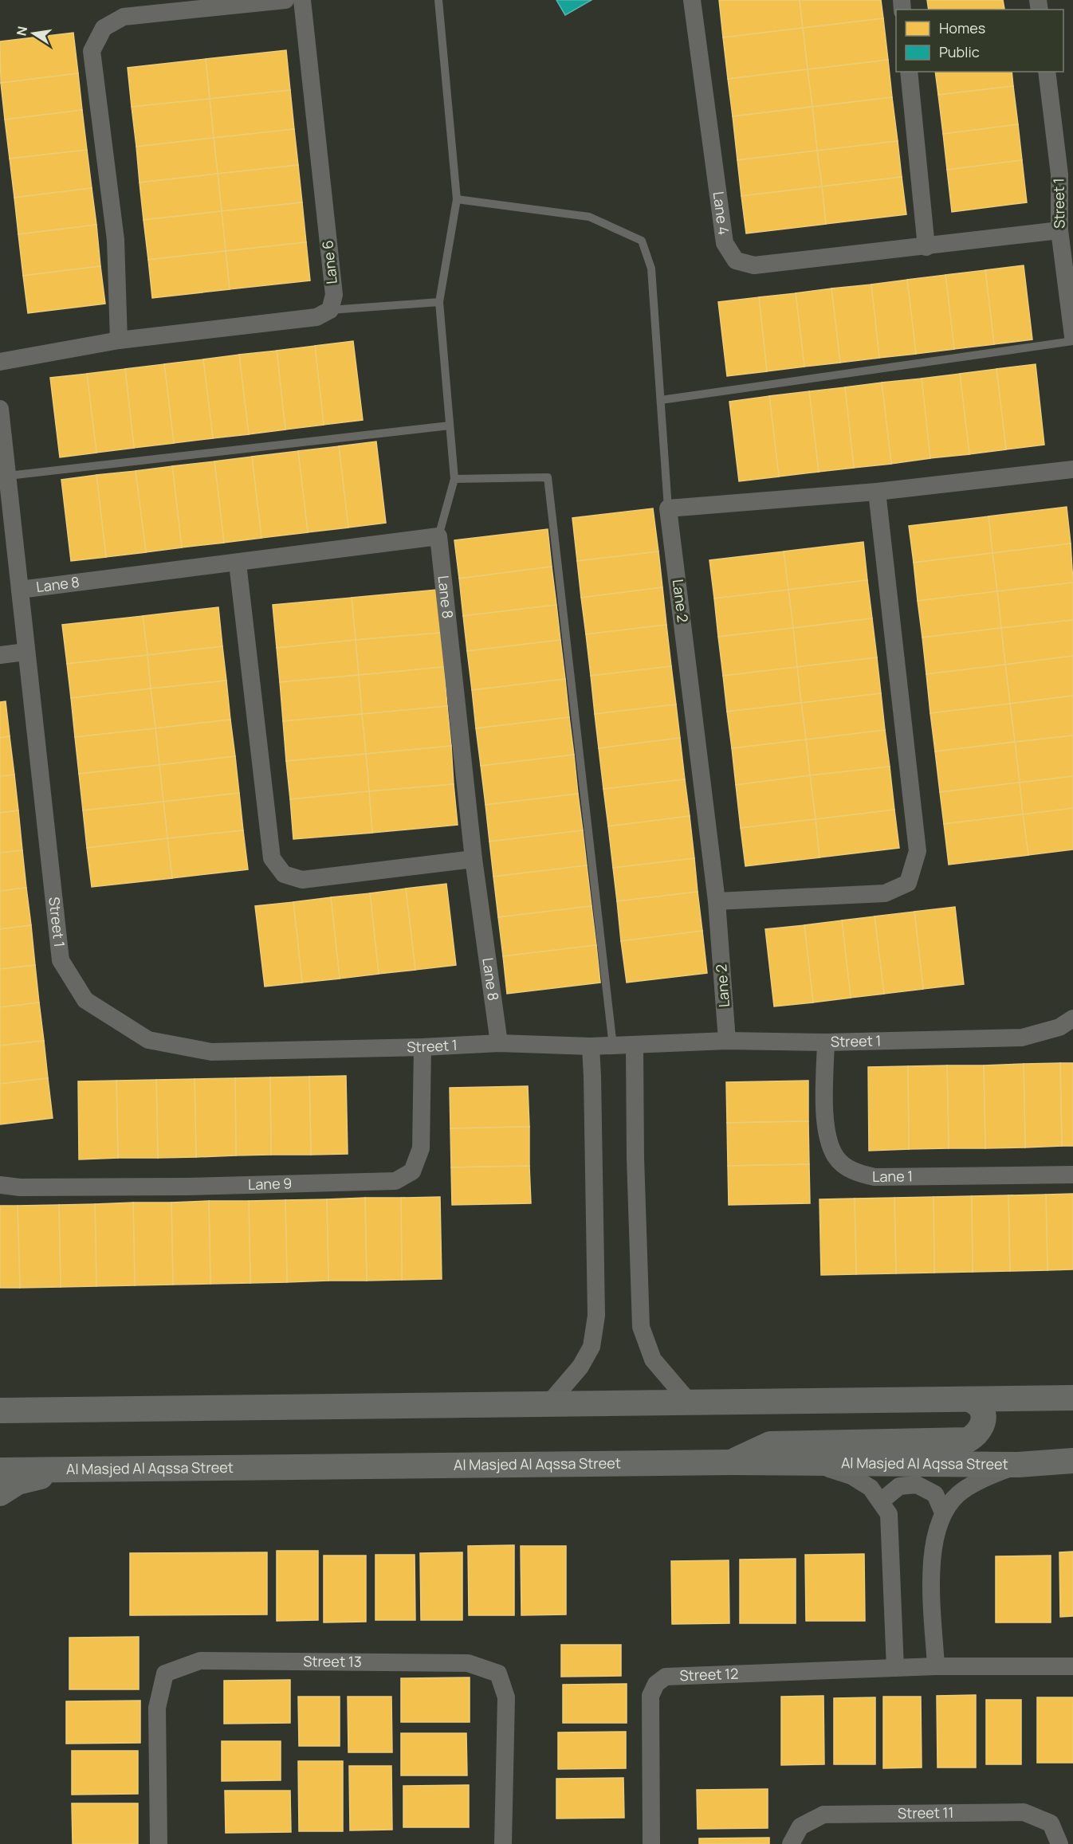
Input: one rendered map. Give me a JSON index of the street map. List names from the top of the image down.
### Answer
{
  "streets": {
    "main road": ["Al Masjed Al Aqssa Street"],
    "street": [
      "Street 1",
      "Lane 4",
      "Lane 6",
      "Lane 8",
      "Lane 2",
      "Lane 1",
      "Lane 9",
      "Street 13",
      "Street 12",
      "Street 11"
    ]
  },
  "crossings": [
    ["Street 1", "Lane 4"],
    ["Street 1", "Lane 8"],
    ["Street 1", "Lane 2"],
    ["Street 1", "Lane 1"],
    ["Street 1", "Lane 9"]
  ],
  "legend": ["Homes", "Public"],
  "north": "left"
}
